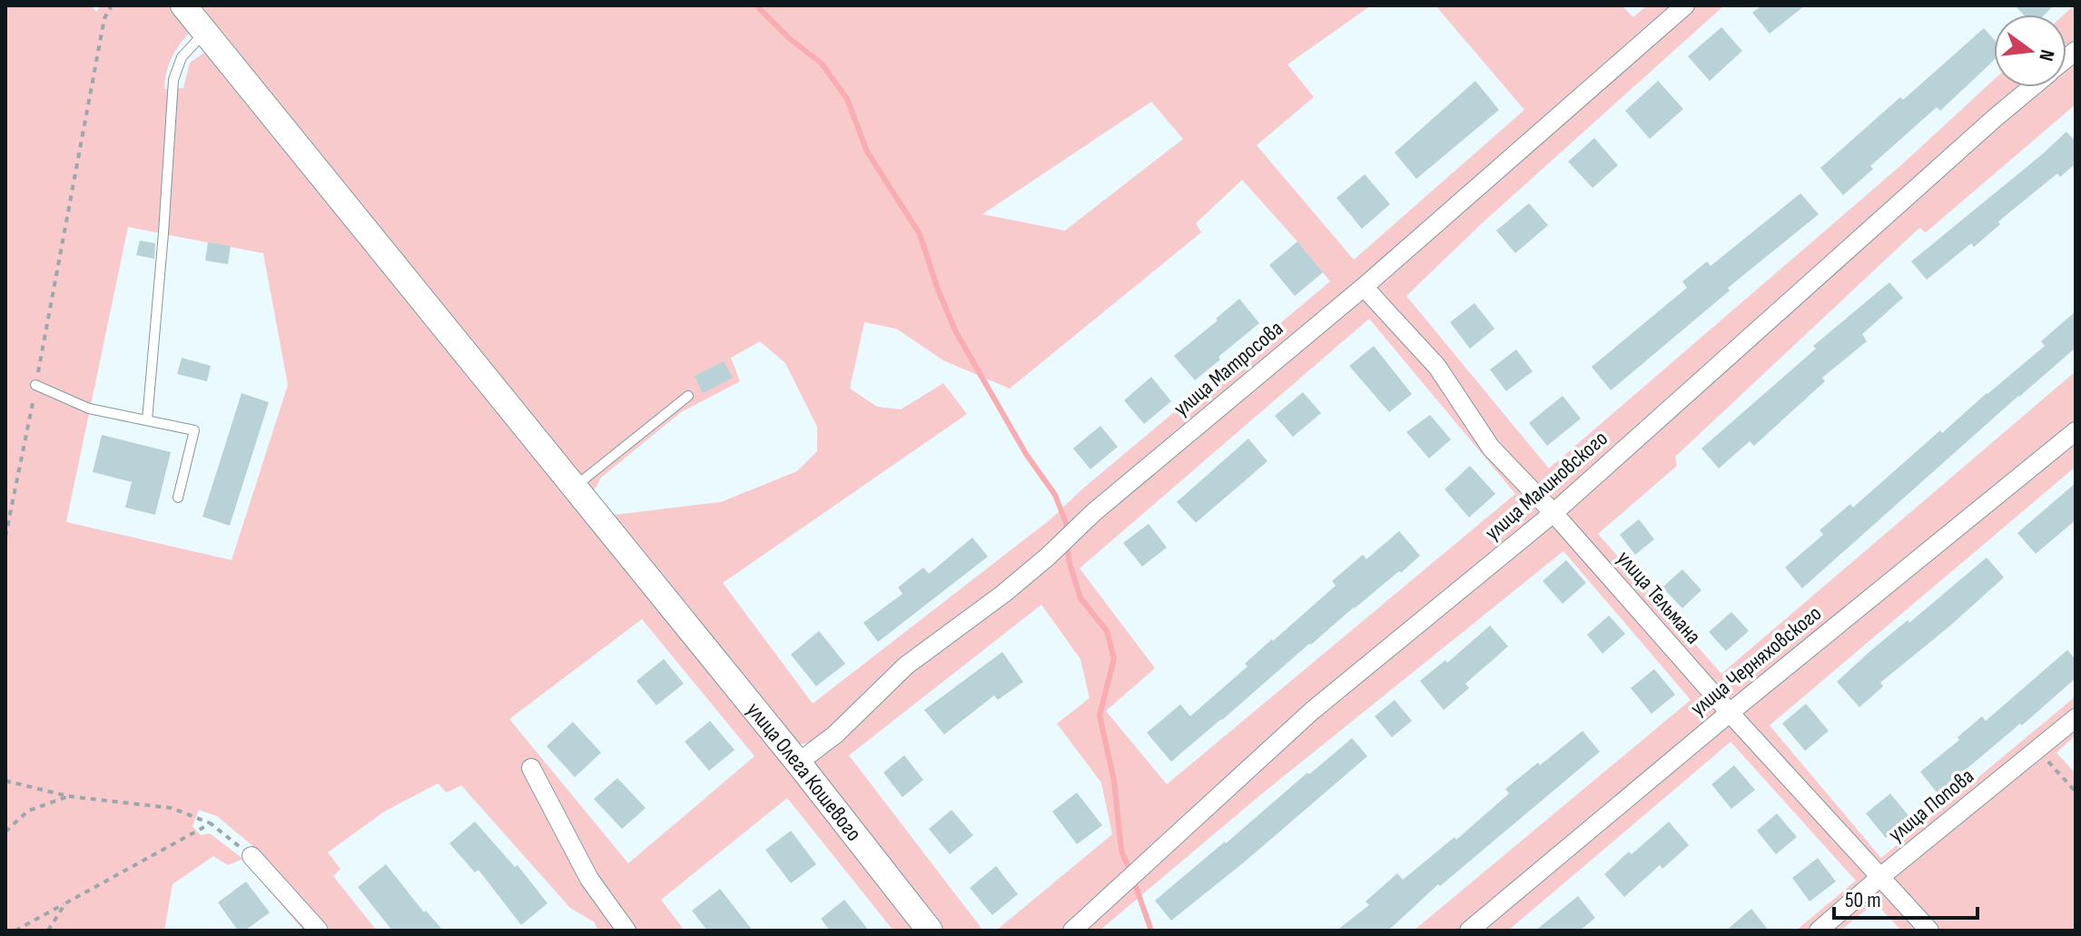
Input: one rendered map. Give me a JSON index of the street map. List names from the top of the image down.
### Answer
{
  "streets": {
    "street": [
      "улица Матросова",
      "улица Малиновского",
      "улица Тельмана",
      "улица Черняховского",
      "улица Олега Кошевого",
      "улица Попова"
    ]
  },
  "crossings": [
    ["улица Матросова", "улица Тельмана"],
    ["улица Матросова", "улица Олега Кошевого"],
    ["улица Малиновского", "улица Тельмана"],
    ["улица Тельмана", "улица Черняховского"],
    ["улица Тельмана", "улица Попова"]
  ],
  "scale_bar": "50 m",
  "north": "right"
}
